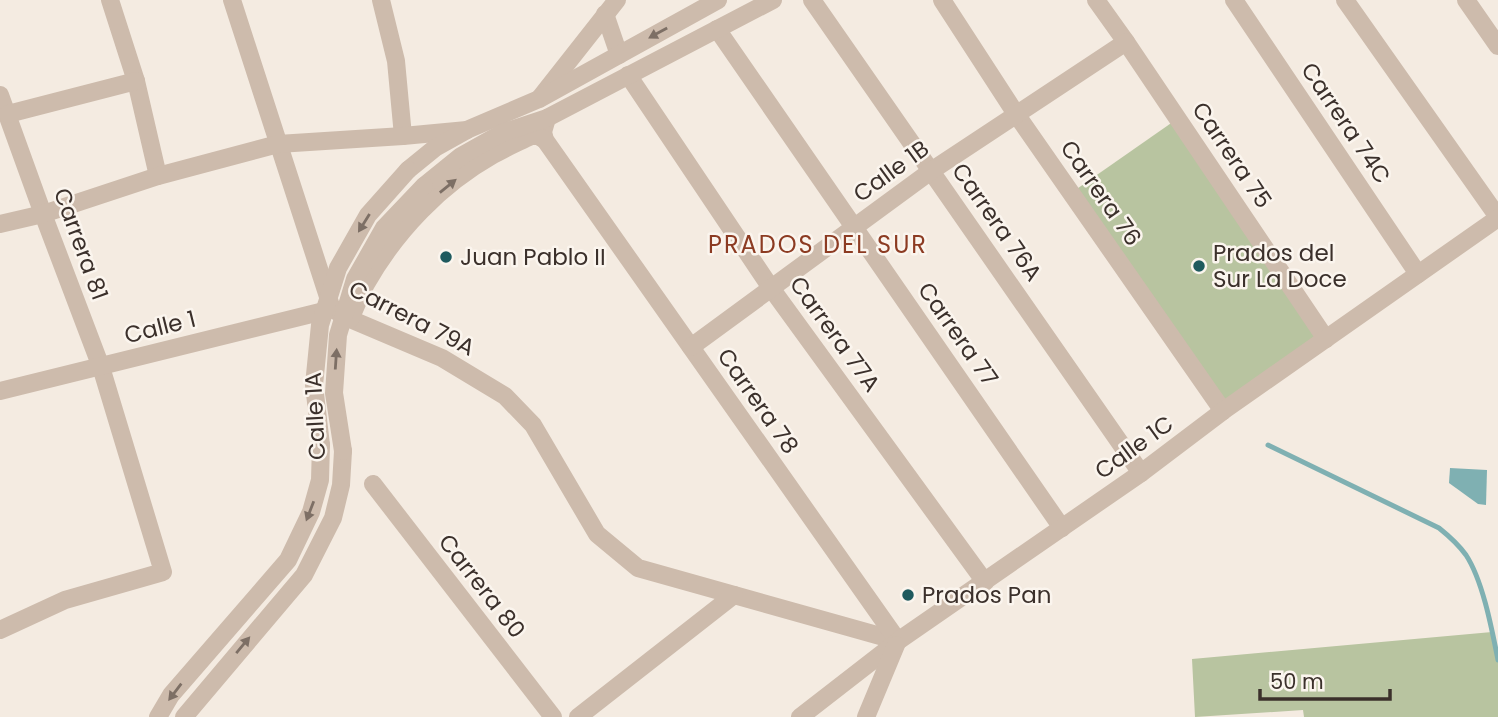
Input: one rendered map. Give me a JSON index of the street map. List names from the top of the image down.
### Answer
{
  "streets": {
    "street": [
      "Carrera 74C",
      "Carrera 75",
      "Calle 1B",
      "Carrera 76",
      "Carrera 76A",
      "Carrera 81",
      "Carrera 79A",
      "Calle 1",
      "Carrera 77A",
      "Carrera 77",
      "Carrera 78",
      "Calle 1A",
      "Calle 1C",
      "Carrera 80"
    ]
  },
  "crossings": [
    ["Carrera 74C", "Calle 1C"],
    ["Carrera 75", "Calle 1B"],
    ["Carrera 75", "Calle 1C"],
    ["Calle 1B", "Carrera 76"],
    ["Calle 1B", "Carrera 76A"],
    ["Calle 1B", "Carrera 77A"],
    ["Calle 1B", "Carrera 77"],
    ["Calle 1B", "Carrera 78"],
    ["Carrera 76", "Calle 1C"],
    ["Carrera 76A", "Calle 1C"],
    ["Carrera 81", "Calle 1"],
    ["Carrera 79A", "Calle 1"],
    ["Carrera 79A", "Carrera 78"],
    ["Carrera 79A", "Calle 1C"],
    ["Carrera 77A", "Calle 1C"],
    ["Carrera 77", "Calle 1C"],
    ["Carrera 78", "Calle 1C"]
  ],
  "districts": ["PRADOS DEL SUR"],
  "places": ["Juan Pablo II", "Prados del Sur La Doce", "Prados Pan"],
  "scale_bar": "50 m"
}
